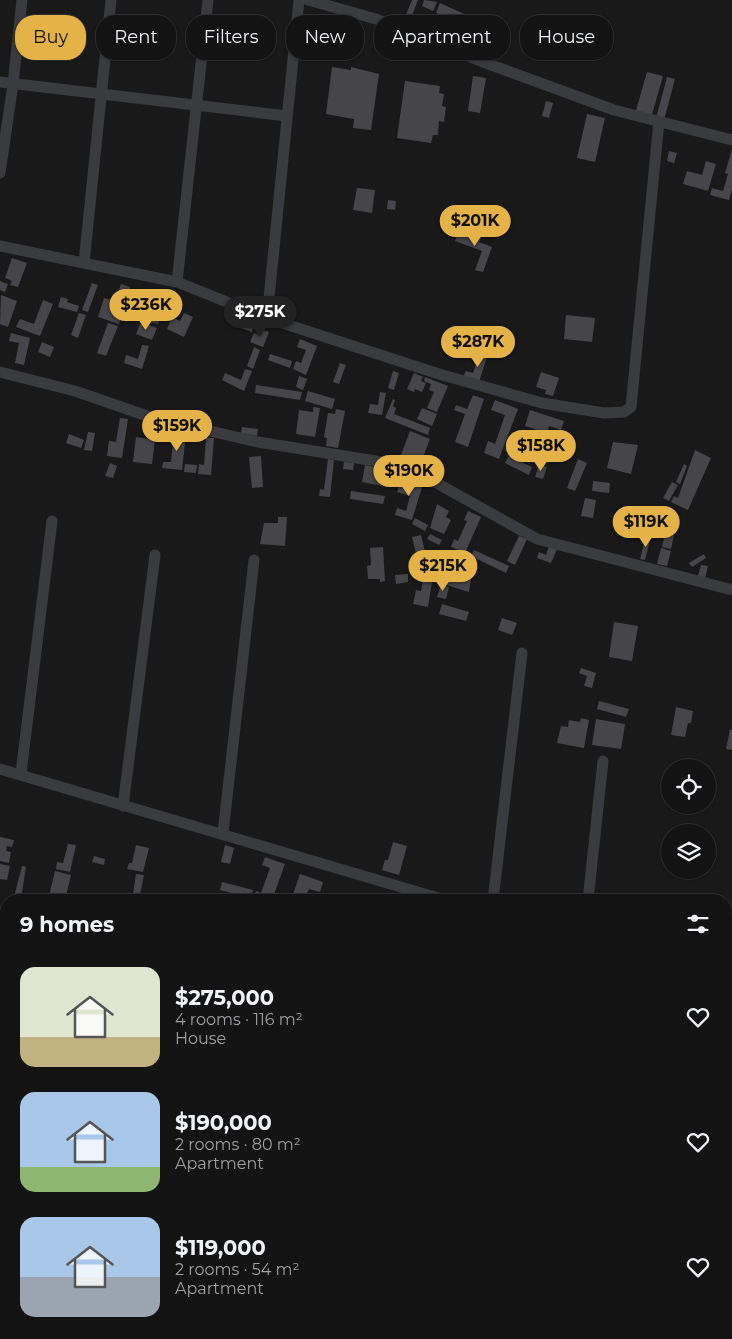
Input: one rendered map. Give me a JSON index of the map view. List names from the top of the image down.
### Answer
{
  "page": {
    "chip": [
      "Buy",
      "Rent",
      "Filters",
      "New",
      "Apartment",
      "House"
    ],
    "price": [
      "$201K",
      "$236K",
      "$275K",
      "$287K",
      "$159K",
      "$158K",
      "$190K",
      "$119K",
      "$215K"
    ],
    "heading": "9 homes",
    "list": [
      {
        "name": "$275,000",
        "note": "4 rooms · 116 m² · House"
      },
      {
        "name": "$190,000",
        "note": "2 rooms · 80 m² · Apartment"
      },
      {
        "name": "$119,000",
        "note": "2 rooms · 54 m² · Apartment"
      }
    ]
  }
}
